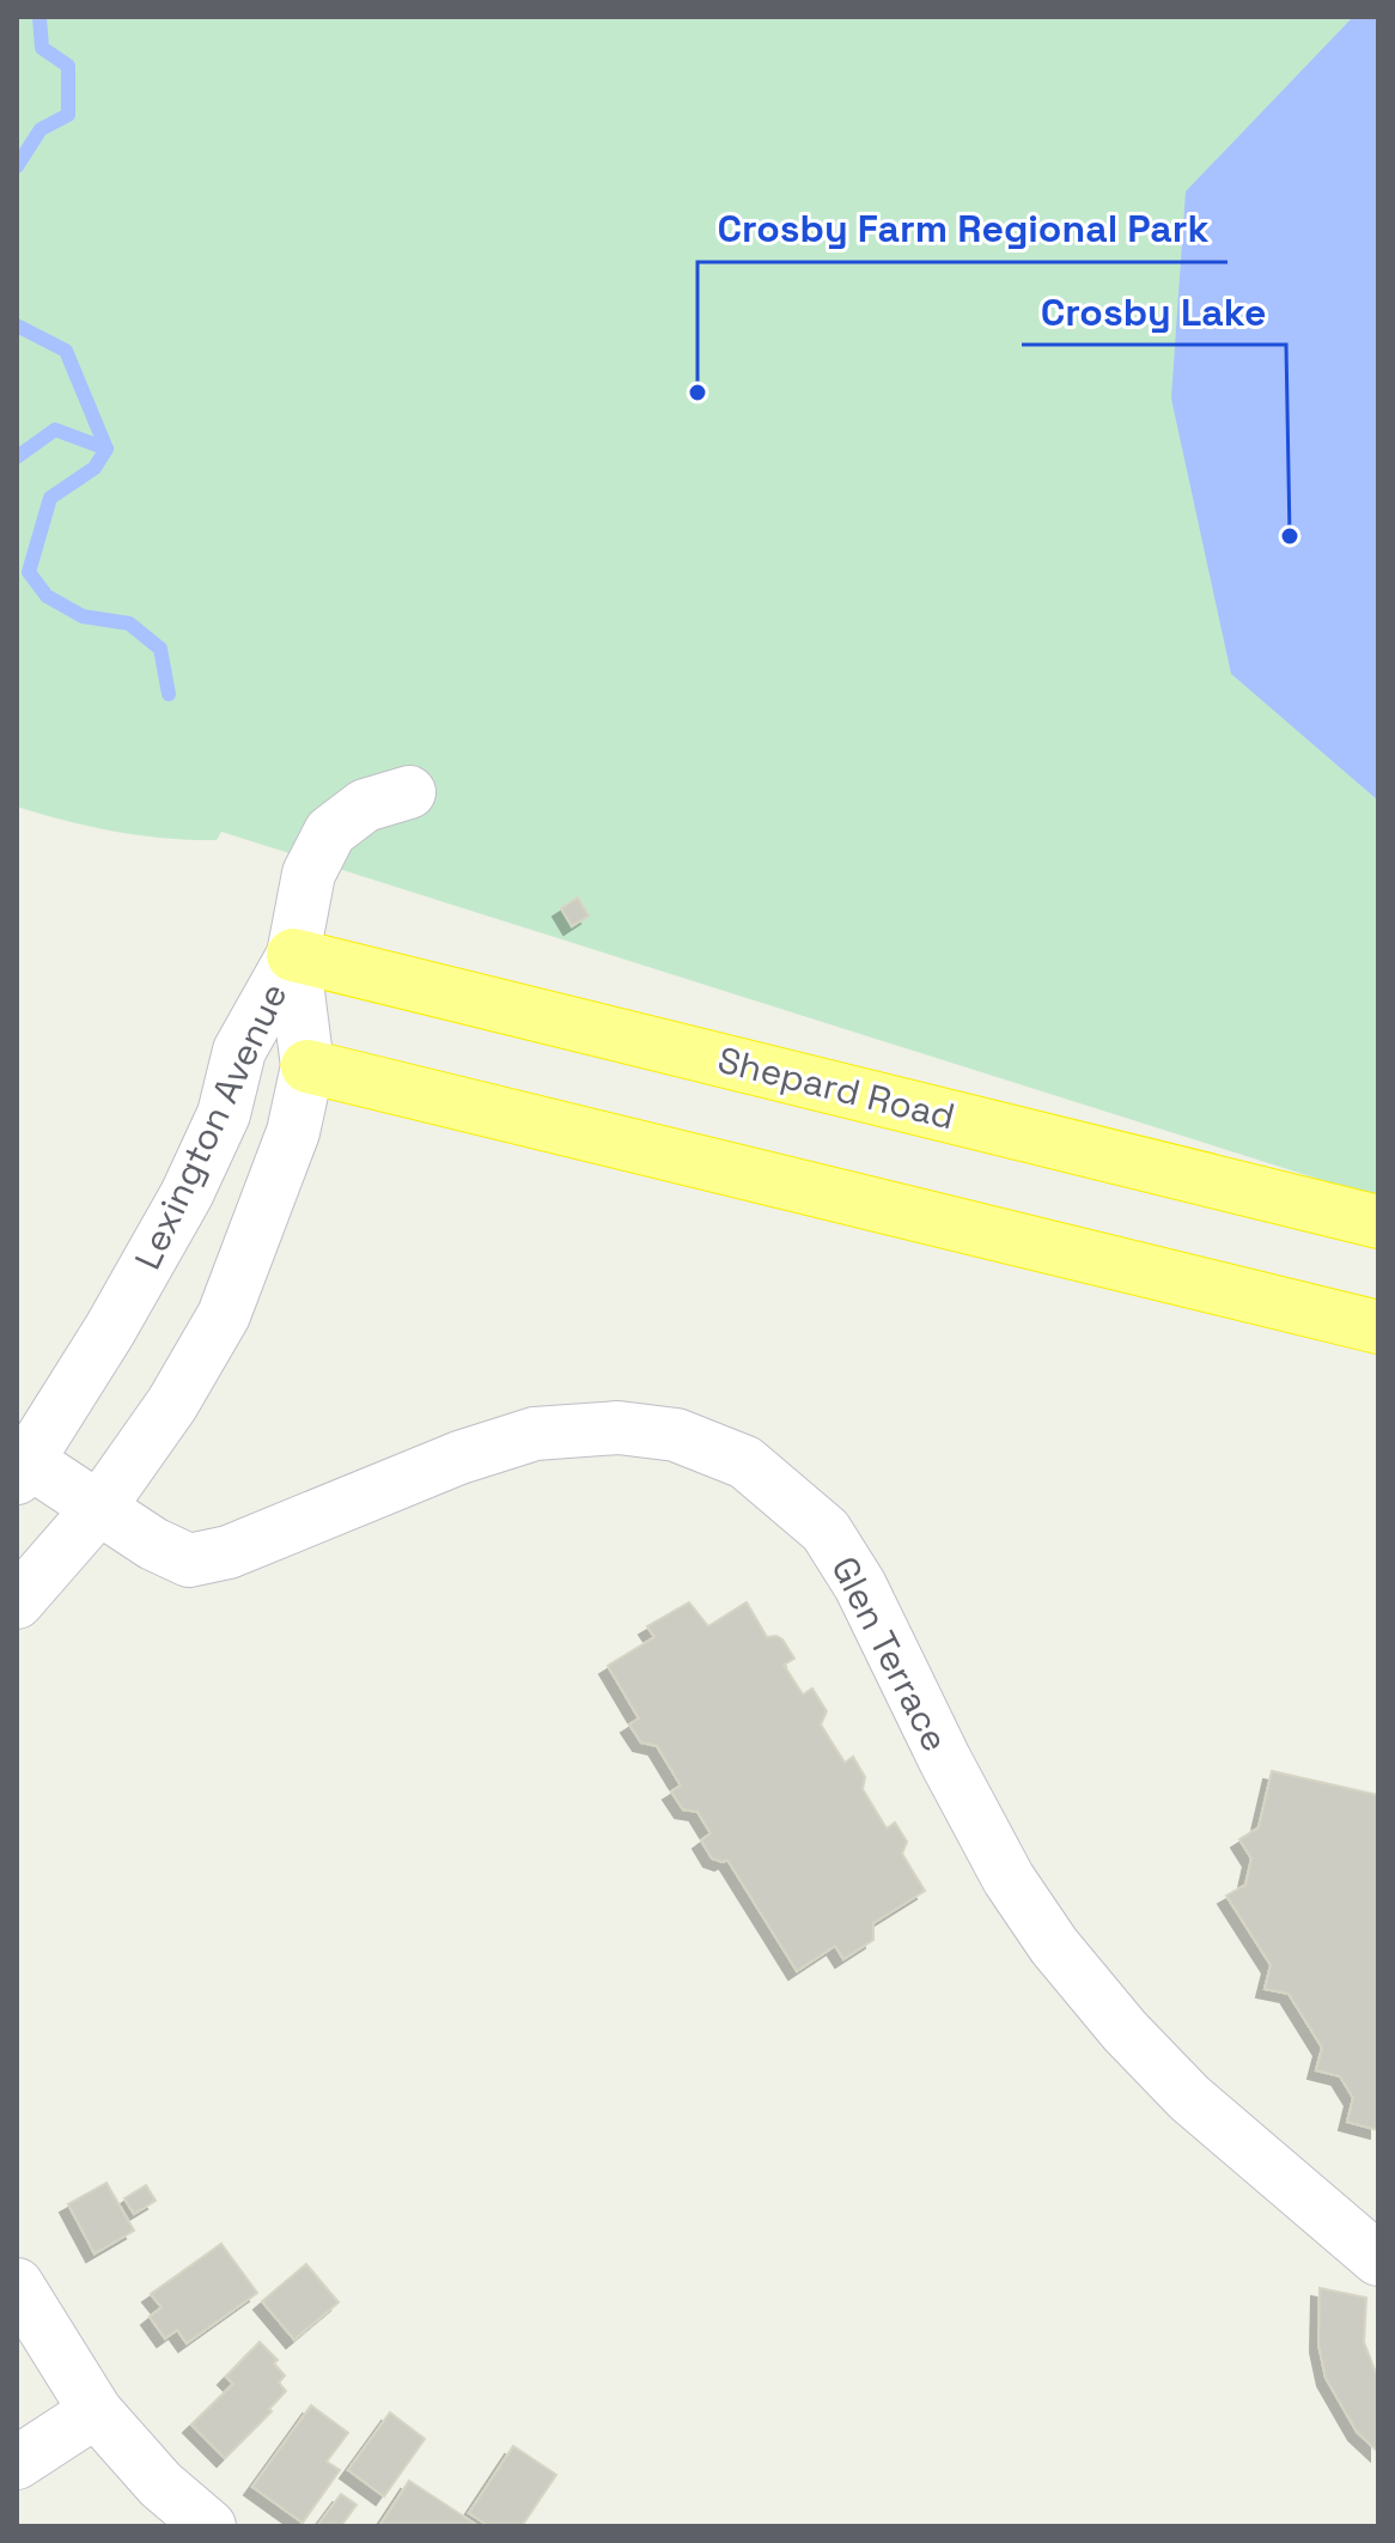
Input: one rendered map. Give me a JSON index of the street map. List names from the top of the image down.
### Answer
{
  "streets": {
    "highway": ["Shepard Road"],
    "street": ["Lexington Avenue", "Glen Terrace"]
  },
  "crossings": [
    ["Shepard Road", "Lexington Avenue"],
    ["Lexington Avenue", "Glen Terrace"]
  ],
  "places": ["Crosby Farm Regional Park", "Crosby Lake"]
}
